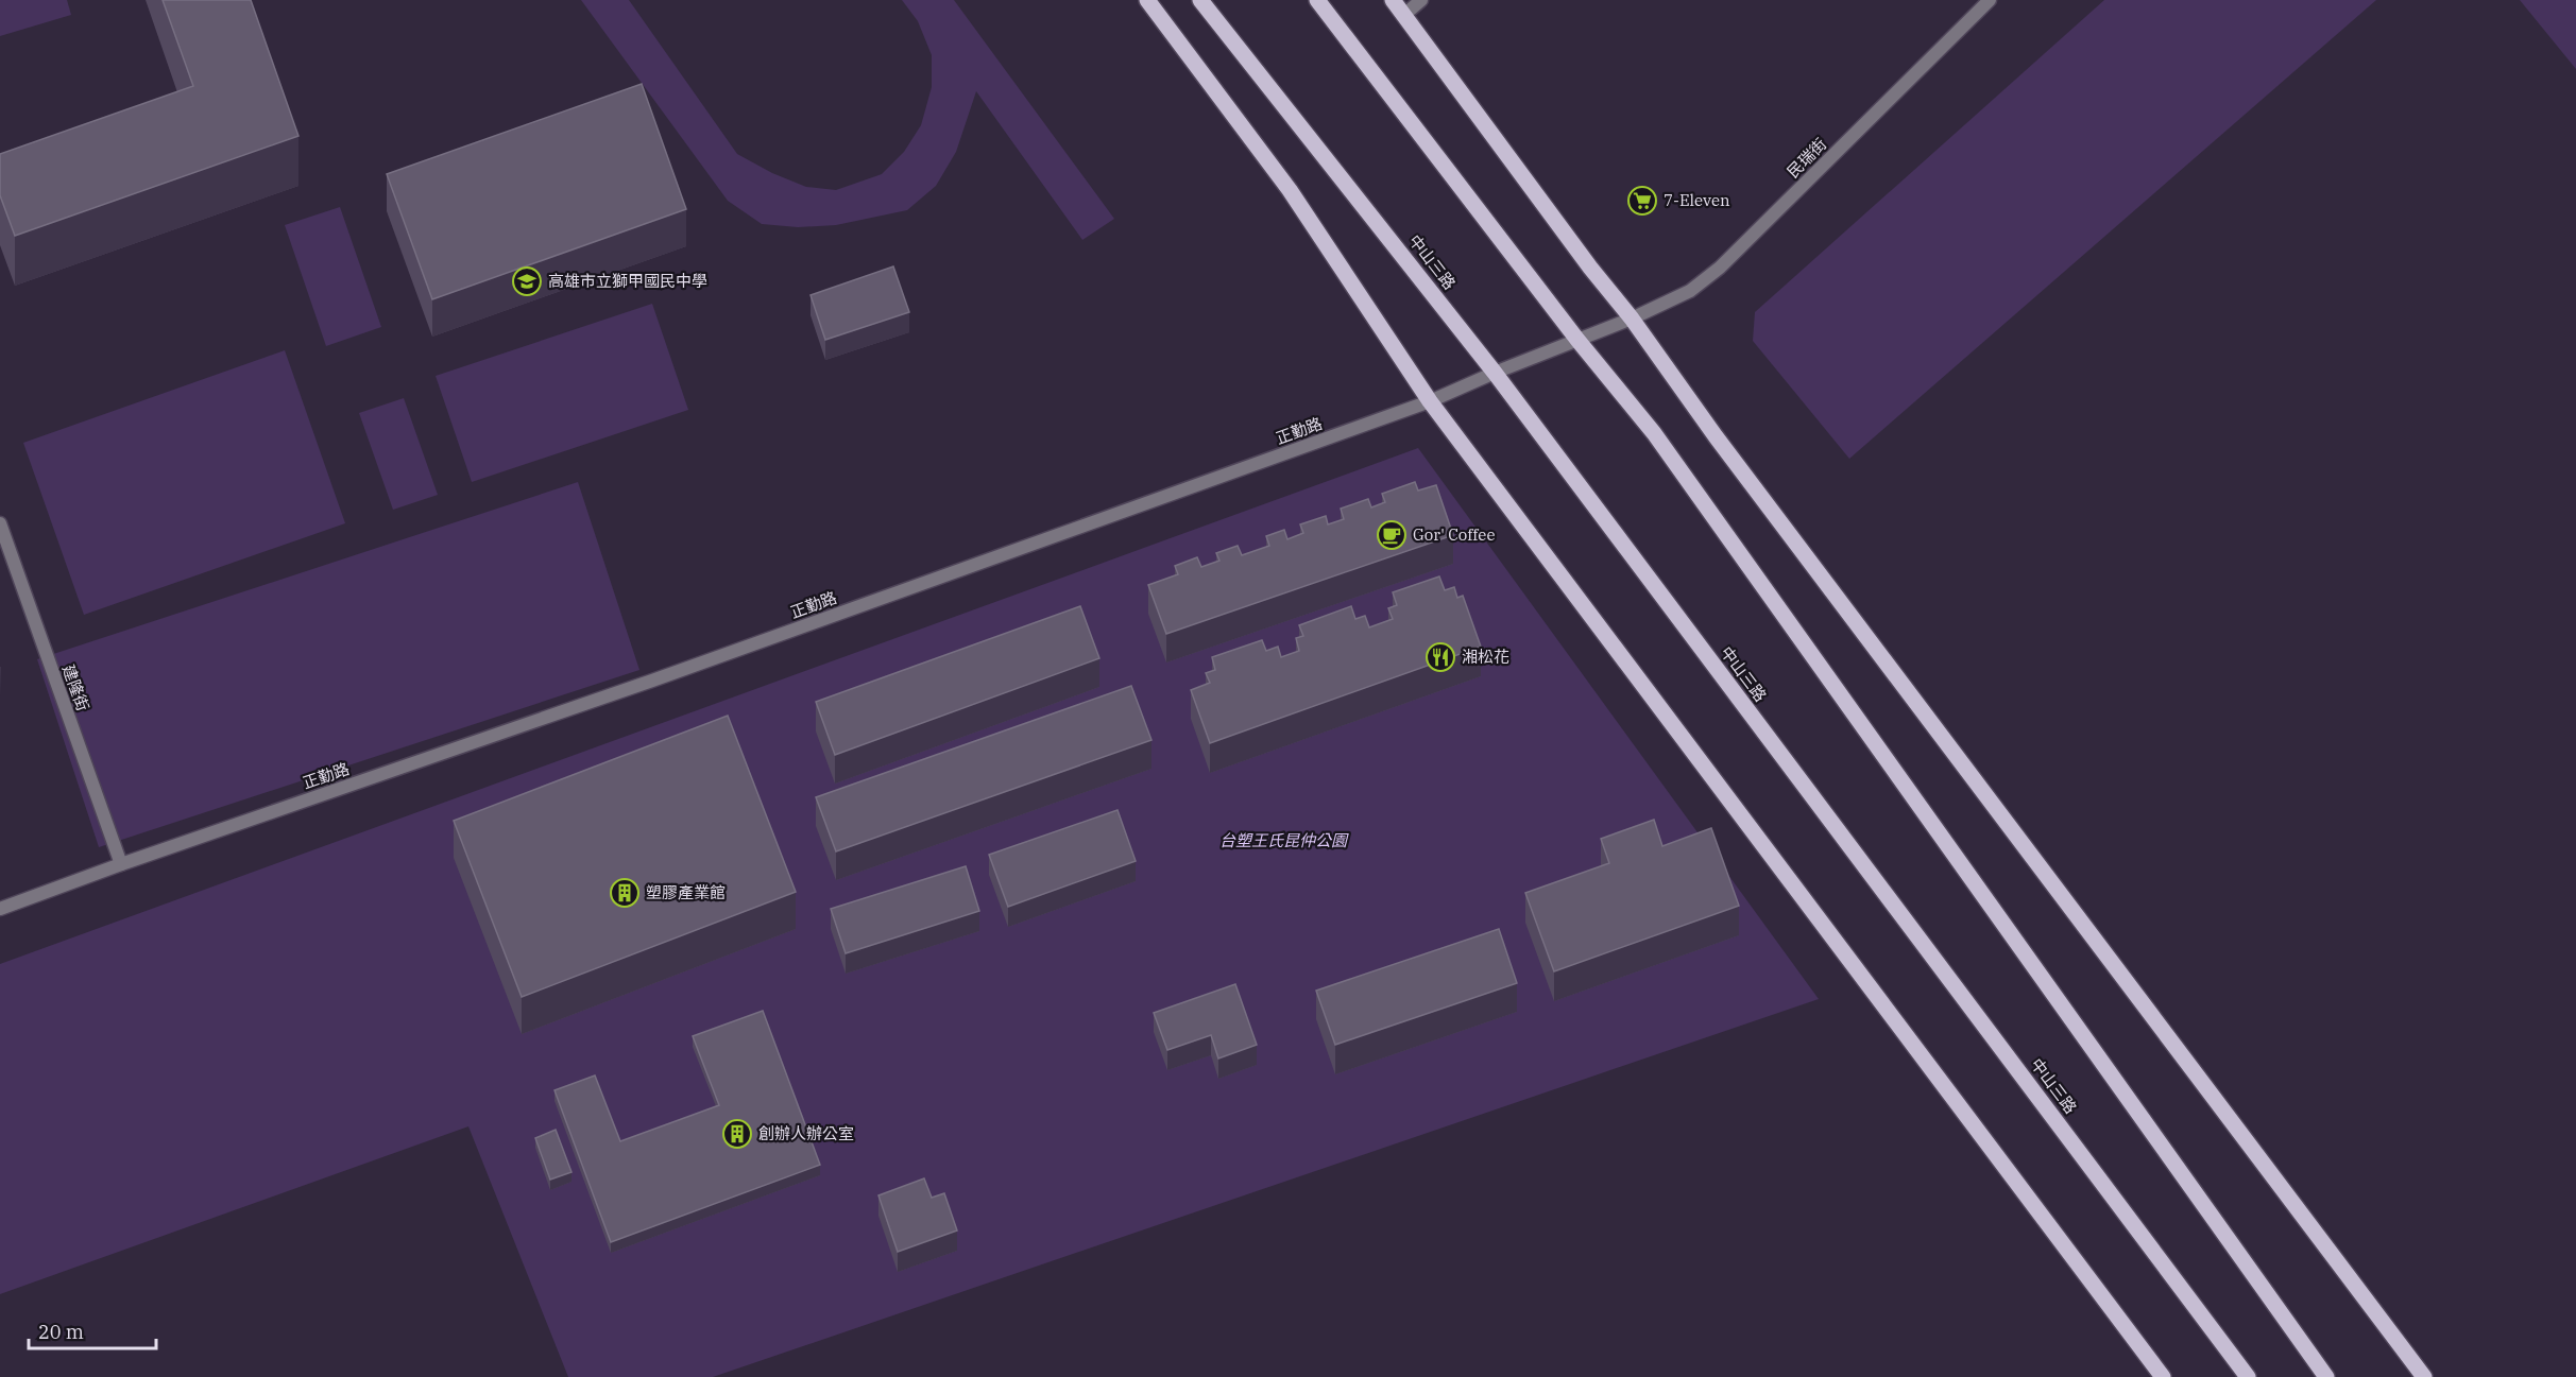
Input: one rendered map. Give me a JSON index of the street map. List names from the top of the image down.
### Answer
{
  "streets": {
    "main road": ["中山三路"],
    "street": ["民瑞街", "正勤路", "建隆街"]
  },
  "crossings": [
    ["民瑞街", "正勤路"],
    ["中山三路", "正勤路"],
    ["正勤路", "建隆街"]
  ],
  "parks": ["台塑王氏昆仲公園"],
  "places": {
    "supermarket": ["7-Eleven"],
    "school or university": ["高雄市立獅甲國民中學"],
    "cafe": ["Gor' Coffee"],
    "restaurant": ["湘松花"],
    "building": ["塑膠產業館", "創辦人辦公室"]
  },
  "scale_bar": "20 m"
}
